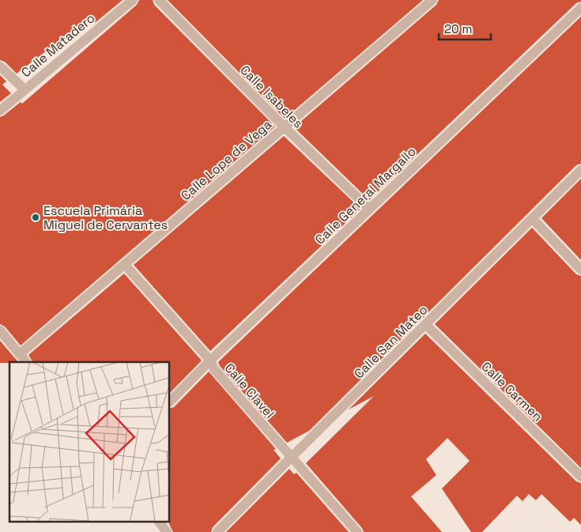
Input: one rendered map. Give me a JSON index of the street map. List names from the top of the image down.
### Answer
{
  "streets": {
    "street": [
      "Calle Matadero",
      "Calle Isabeles",
      "Calle Lope de Vega",
      "Calle General Margallo",
      "Calle San Mateo",
      "Calle Clavel",
      "Calle Carmen"
    ]
  },
  "crossings": [
    ["Calle Isabeles", "Calle Lope de Vega"],
    ["Calle Isabeles", "Calle General Margallo"],
    ["Calle Lope de Vega", "Calle Clavel"],
    ["Calle General Margallo", "Calle Clavel"],
    ["Calle San Mateo", "Calle Clavel"],
    ["Calle San Mateo", "Calle Carmen"]
  ],
  "places": ["Escuela Primária Miguel de Cervantes"],
  "scale_bar": "20 m"
}
